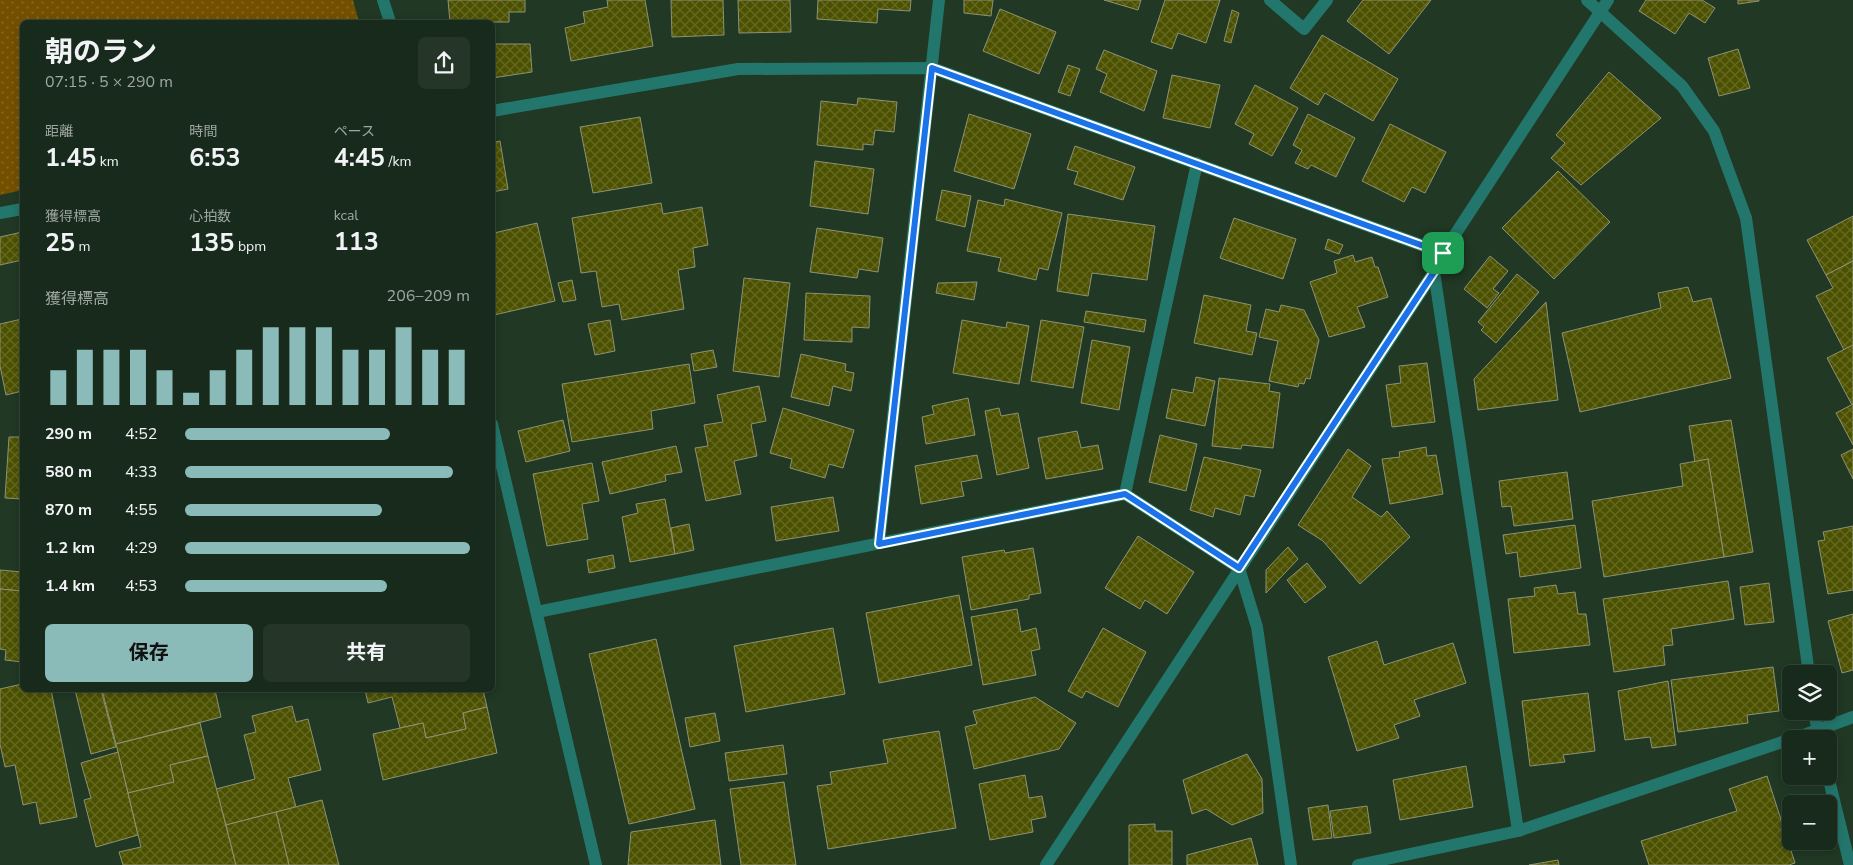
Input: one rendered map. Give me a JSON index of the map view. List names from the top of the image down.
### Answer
{
  "page": {
    "heading": ["朝のラン", "07:15 · 5 × 290 m"],
    "stats": [
      ["距離", "1.45 km"],
      ["時間", "6:53"],
      ["ペース", "4:45 /km"],
      ["獲得標高", "25 m"],
      ["心拍数", "135 bpm"],
      ["kcal", "113"]
    ],
    "chart": ["獲得標高", "206–209 m"],
    "list": [
      {
        "name": "290 m",
        "note": "4:52"
      },
      {
        "name": "580 m",
        "note": "4:33"
      },
      {
        "name": "870 m",
        "note": "4:55"
      },
      {
        "name": "1.2 km",
        "note": "4:29"
      },
      {
        "name": "1.4 km",
        "note": "4:53"
      }
    ],
    "buttons": ["保存", "共有"],
    "map_buttons": ["+", "−"]
  }
}
